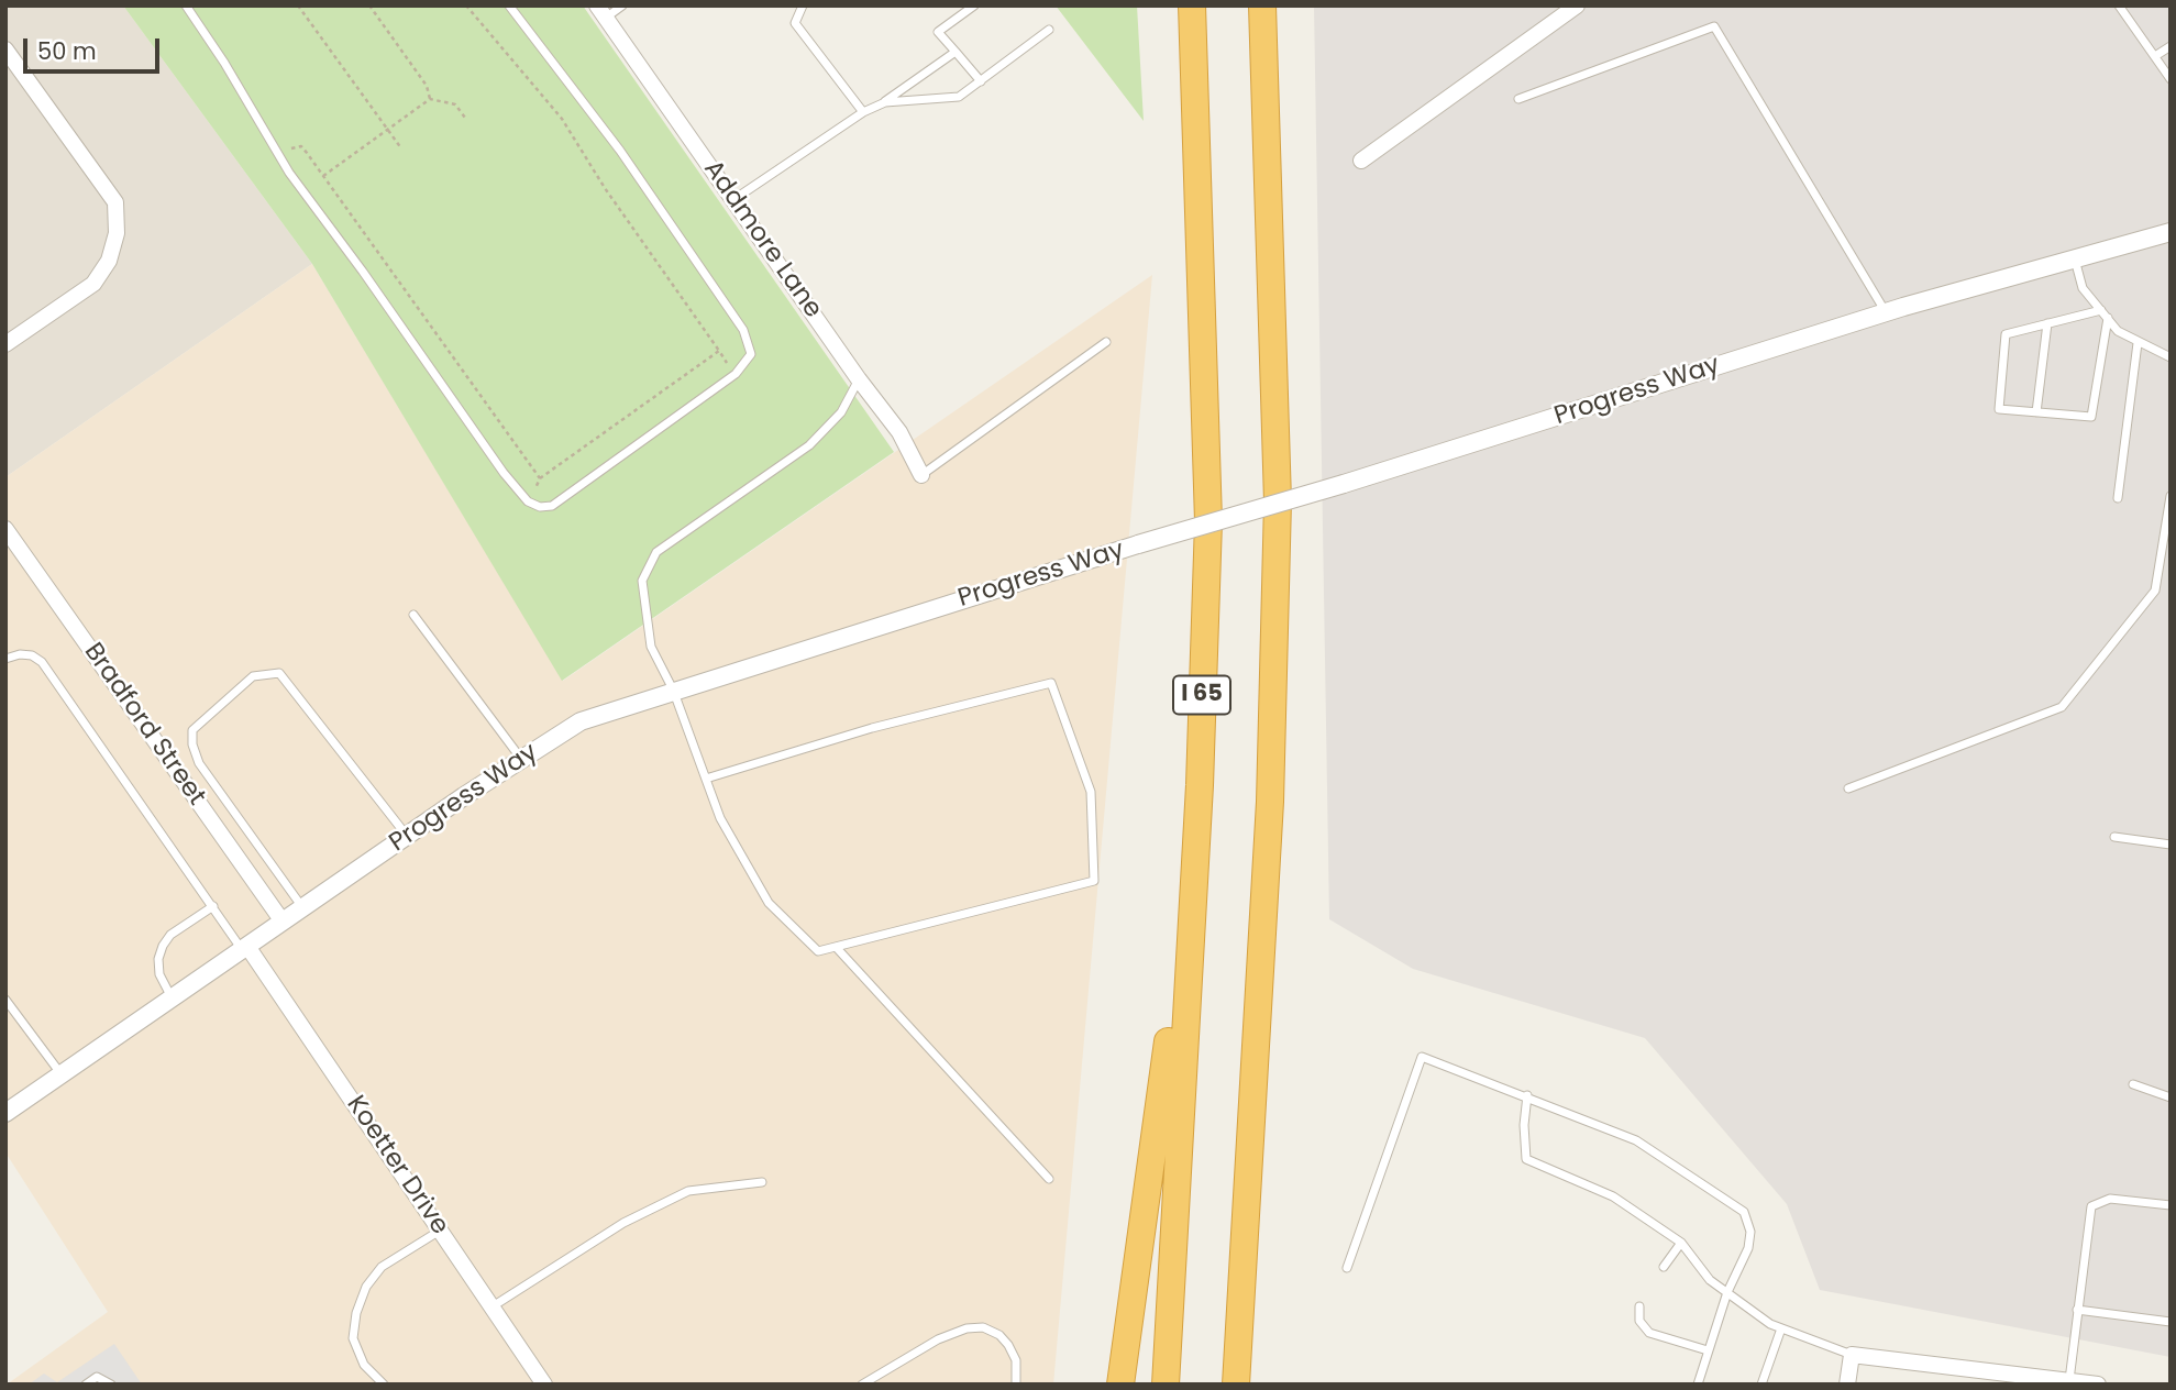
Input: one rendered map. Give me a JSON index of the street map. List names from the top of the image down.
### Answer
{
  "streets": {
    "highway": ["I 65"],
    "street": [
      "Addmore Lane",
      "Progress Way",
      "Bradford Street",
      "Koetter Drive"
    ]
  },
  "crossings": [
    ["Progress Way", "Bradford Street"],
    ["Progress Way", "Koetter Drive"]
  ],
  "scale_bar": "50 m"
}
